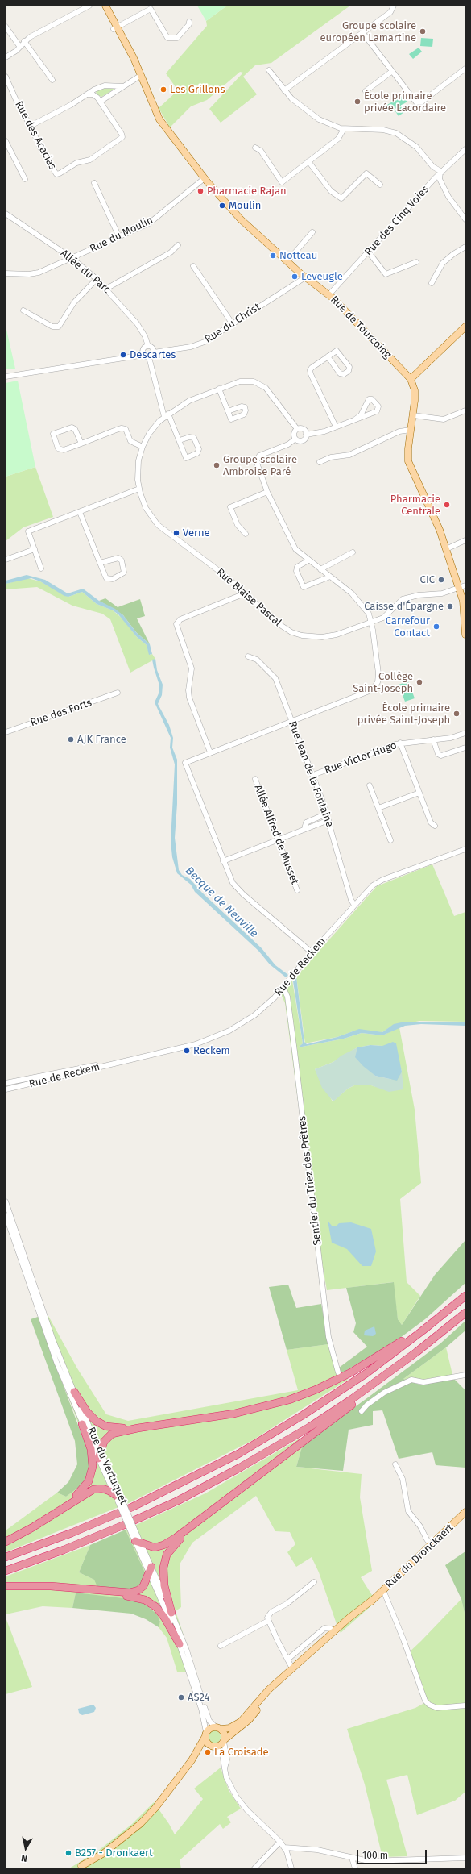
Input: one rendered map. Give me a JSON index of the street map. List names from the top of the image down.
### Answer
{
  "streets": {
    "main road": ["Rue de Tourcoing", "Rue du Dronckaert"],
    "street": [
      "Rue des Acacias",
      "Rue des Cinq Voies",
      "Rue du Moulin",
      "Allée du Parc",
      "Rue du Christ",
      "Rue Blaise Pascal",
      "Rue des Forts",
      "Rue Victor Hugo",
      "Rue Jean de la Fontaine",
      "Allée Alfred de Musset",
      "Rue de Reckem",
      "Sentier du Triez des Prêtres",
      "Rue du Vertuquet"
    ]
  },
  "crossings": [
    ["Rue des Cinq Voies", "Rue de Tourcoing"],
    ["Rue du Moulin", "Allée du Parc"],
    ["Rue du Moulin", "Rue de Tourcoing"],
    ["Allée du Parc", "Rue du Christ"],
    ["Rue du Christ", "Rue de Tourcoing"],
    ["Rue de Tourcoing", "Rue Blaise Pascal"],
    ["Rue Victor Hugo", "Rue Jean de la Fontaine"],
    ["Rue Jean de la Fontaine", "Rue de Reckem"],
    ["Rue de Reckem", "Sentier du Triez des Prêtres"],
    ["Rue du Vertuquet", "Rue du Dronckaert"]
  ],
  "water": ["Becque de Neuville"],
  "places": [
    "Groupe scolaire européen Lamartine",
    "Les Grillons",
    "École primaire privée Lacordaire",
    "Pharmacie Rajan",
    "Moulin",
    "Notteau",
    "Leveugle",
    "Descartes",
    "Groupe scolaire Ambroise Paré",
    "Pharmacie Centrale",
    "Verne",
    "CIC",
    "Caisse d'Épargne",
    "Carrefour Contact",
    "Collège Saint-Joseph",
    "École primaire privée Saint-Joseph",
    "AJK France",
    "Reckem",
    "AS24",
    "La Croisade",
    "B257 - Dronkaert"
  ],
  "scale_bar": "100 m",
  "north": "bottom"
}
